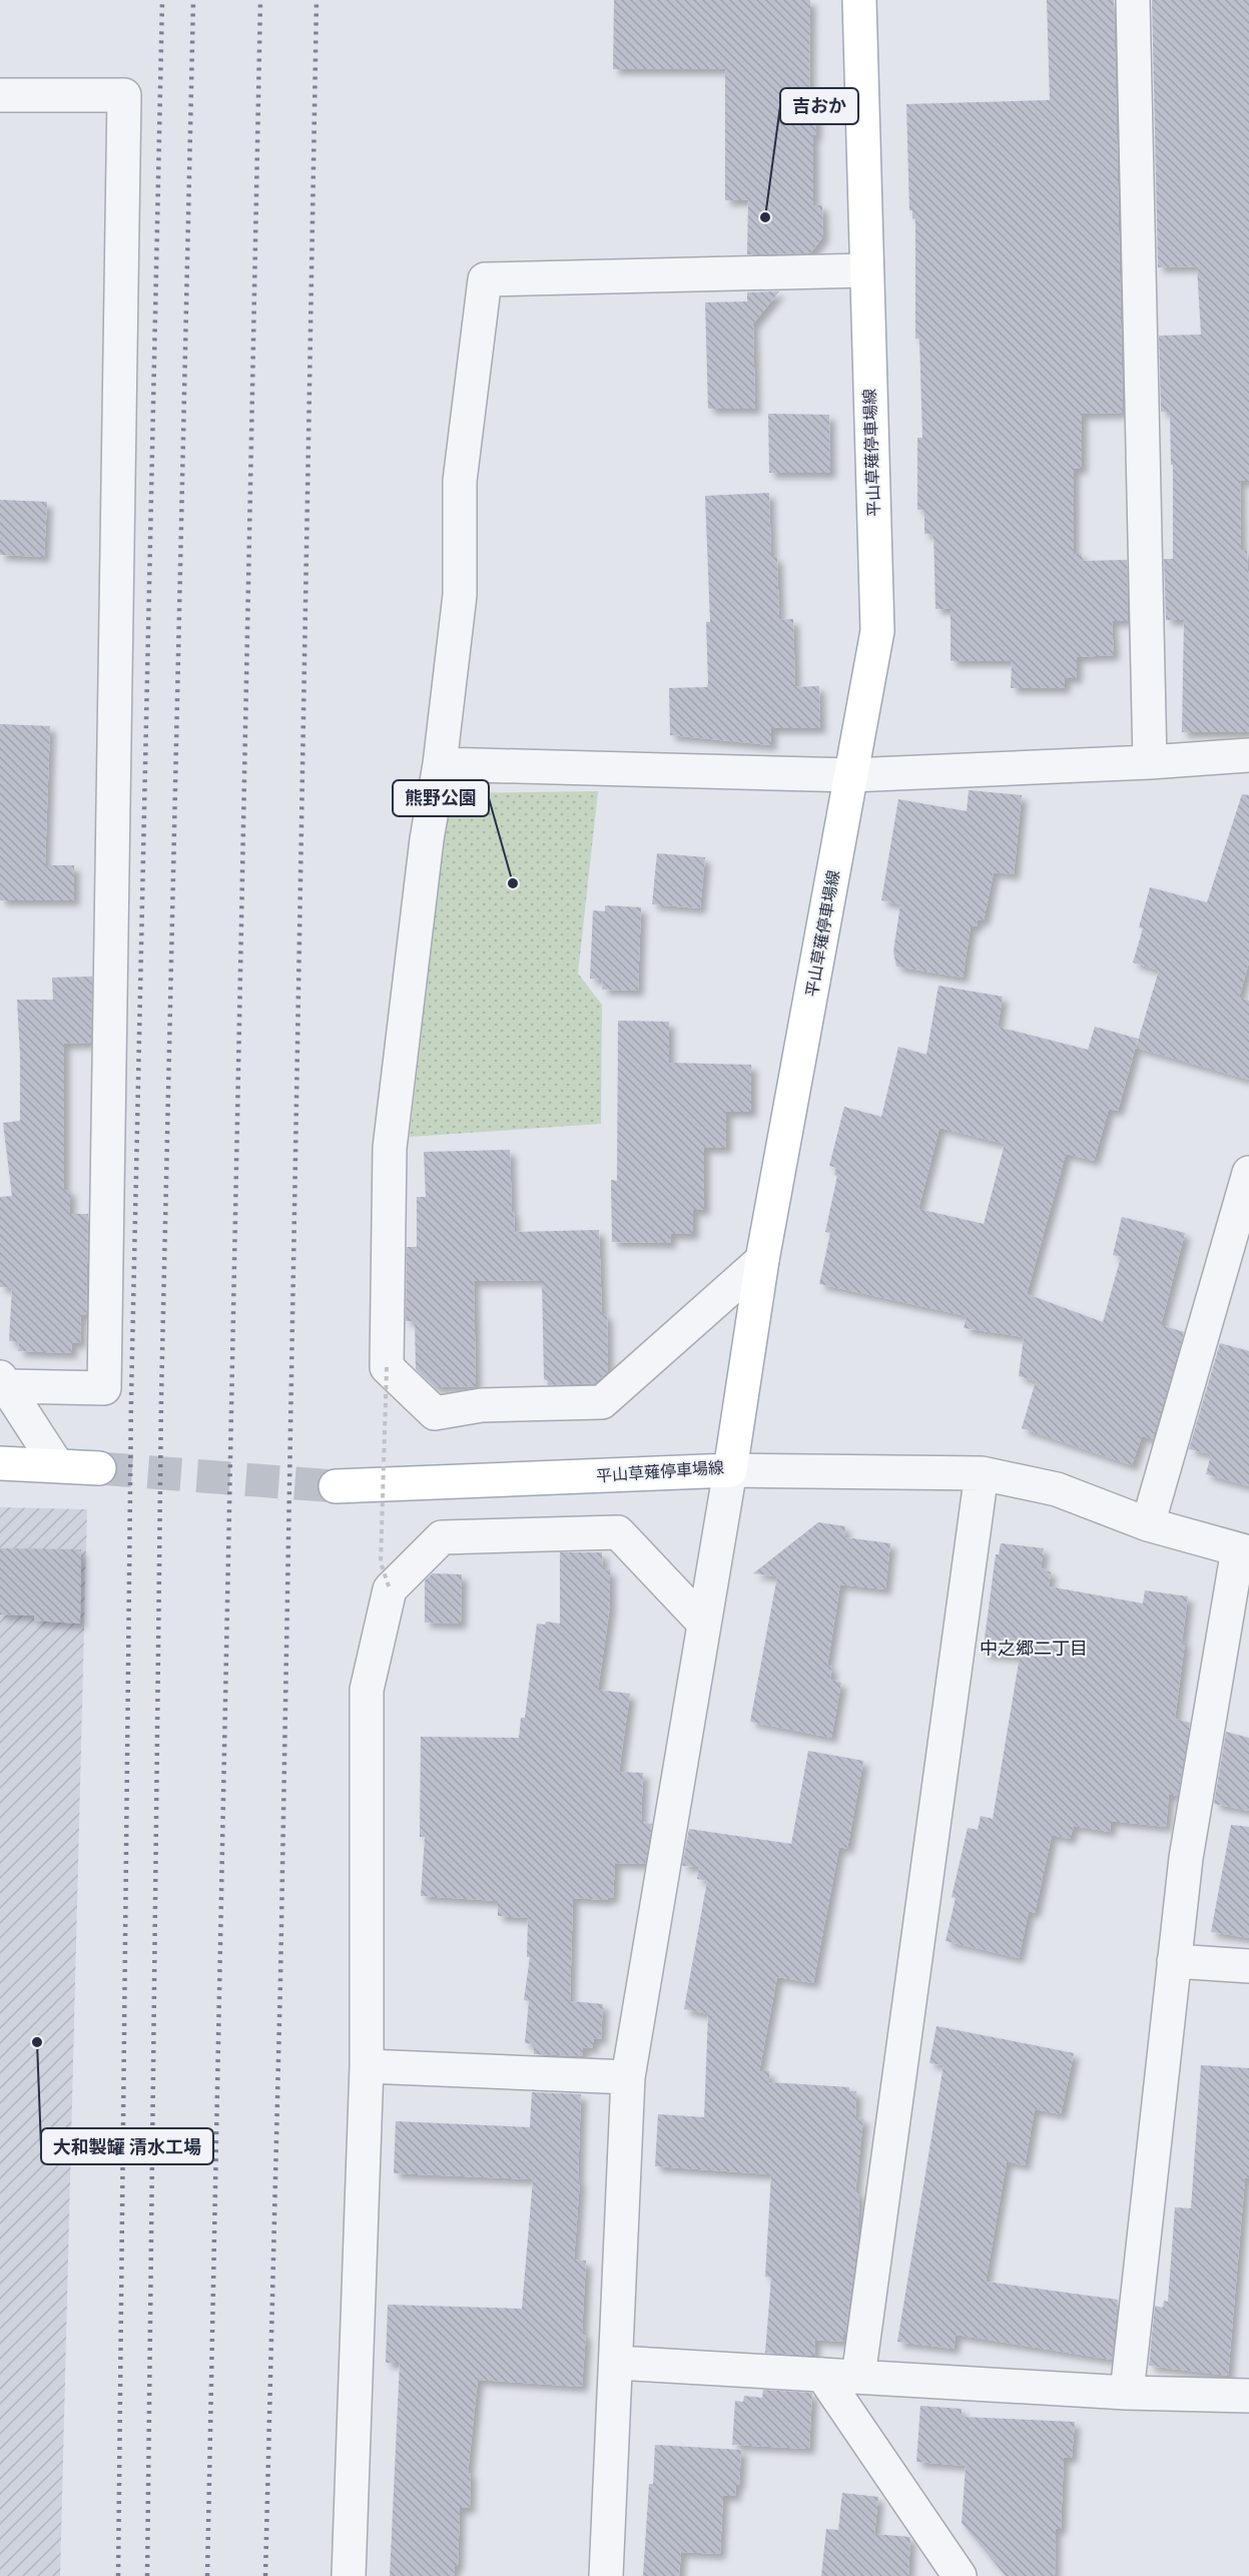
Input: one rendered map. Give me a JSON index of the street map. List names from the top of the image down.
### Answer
{
  "streets": {
    "main road": ["平山草薙停車場線"]
  },
  "districts": ["中之郷二丁目"],
  "places": ["吉おか", "熊野公園", "大和製罐 清水工場"]
}
